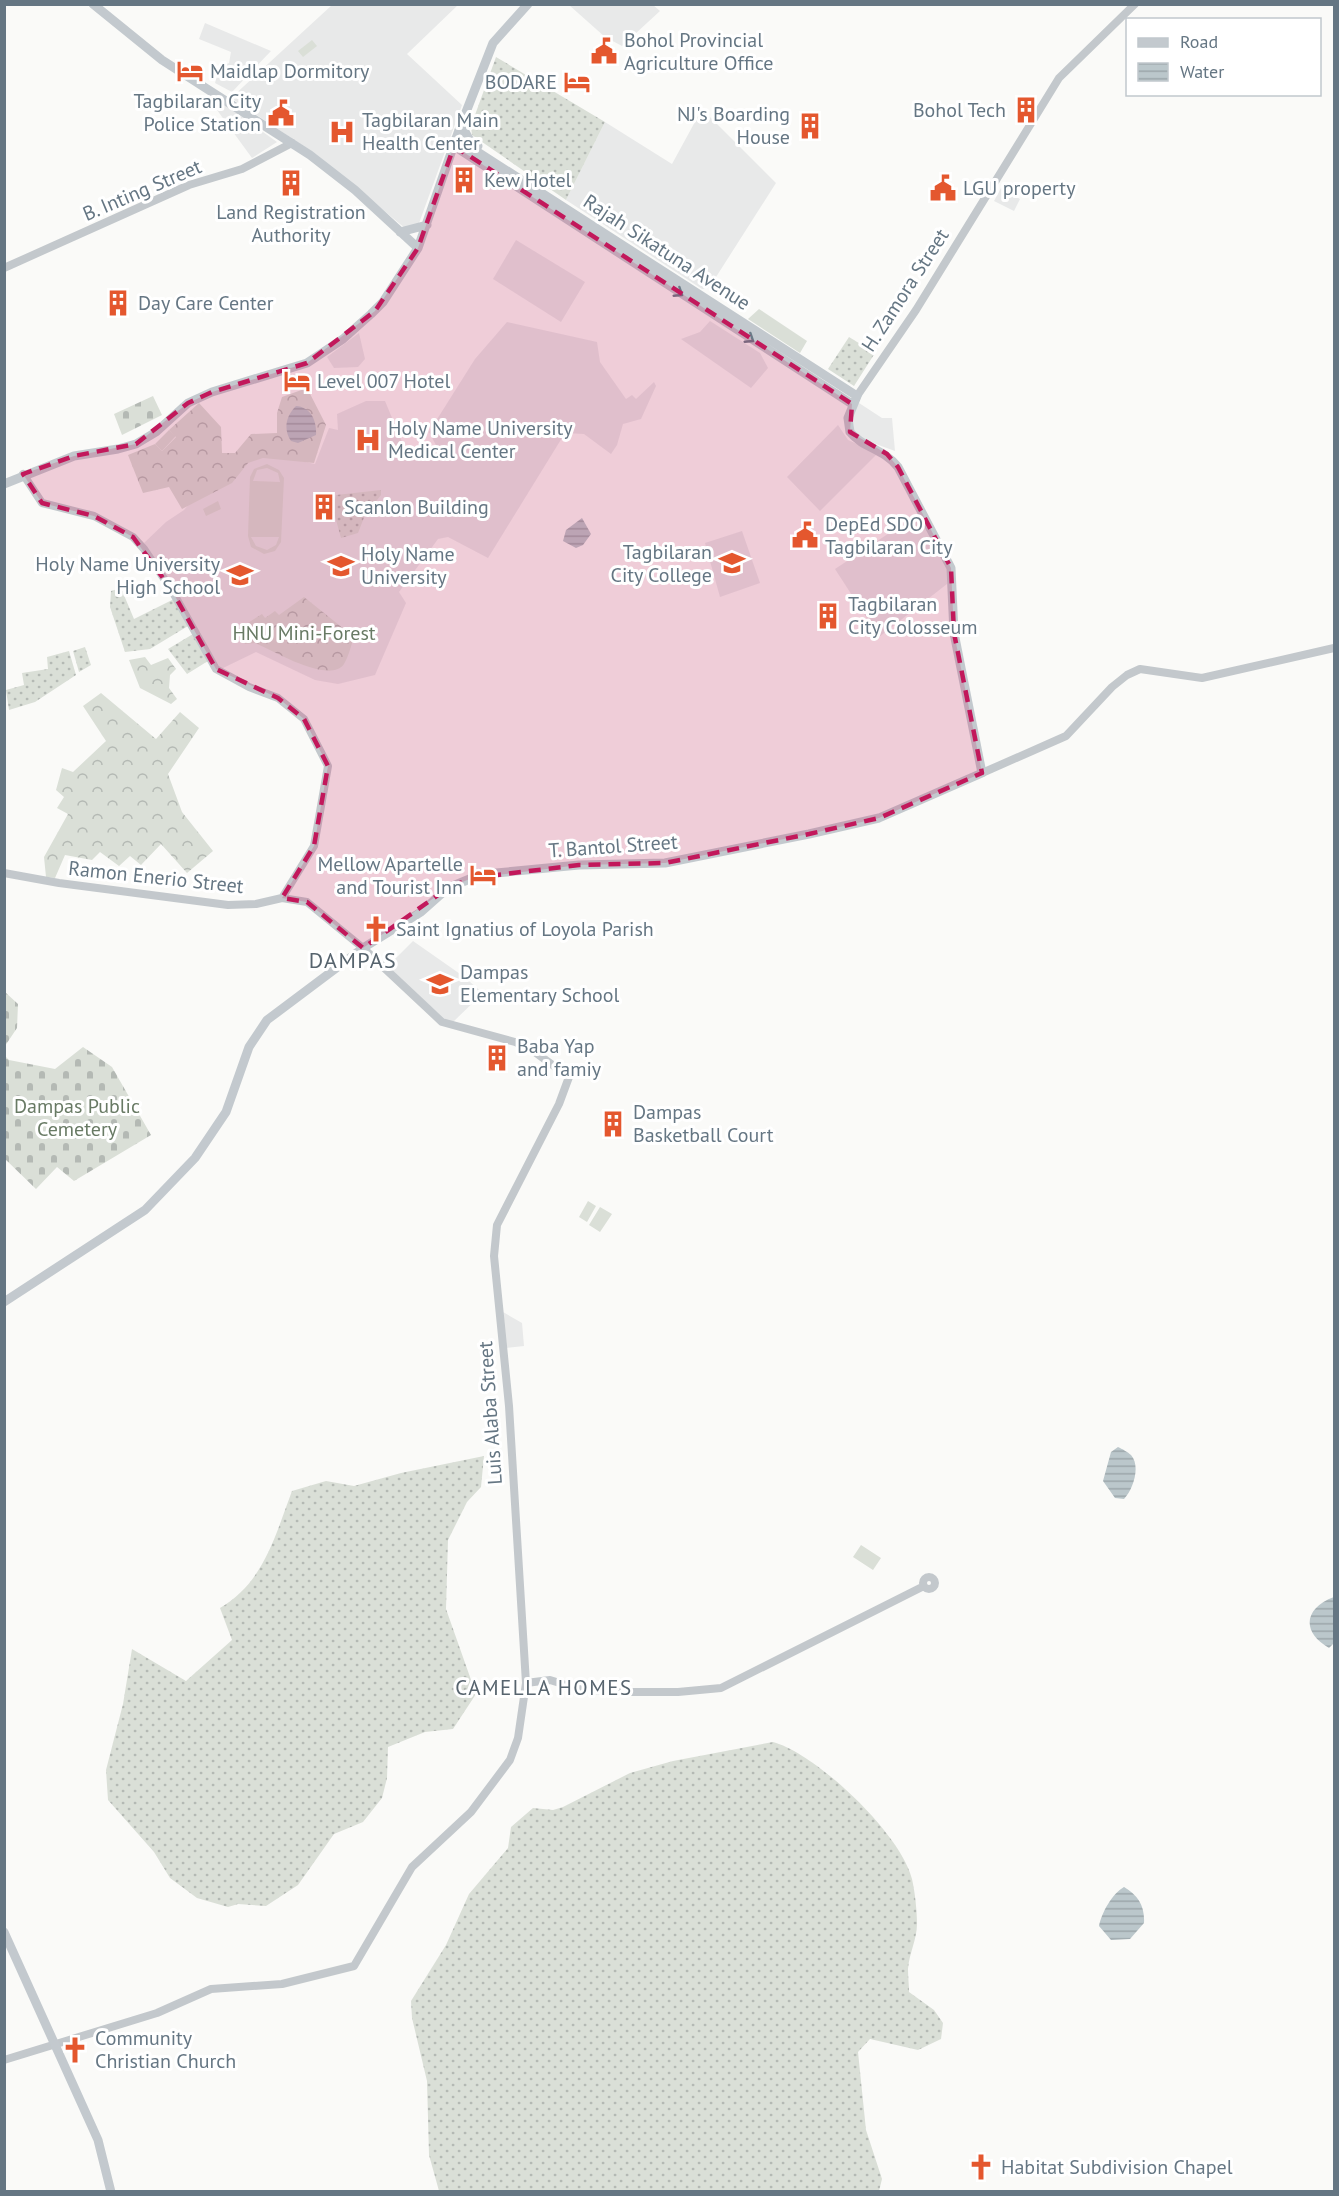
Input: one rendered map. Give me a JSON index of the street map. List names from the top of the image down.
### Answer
{
  "streets": {
    "main road": ["Rajah Sikatuna Avenue", "T. Bantol Street"],
    "street": [
      "B. Inting Street",
      "H. Zamora Street",
      "Ramon Enerio Street",
      "Luis Alaba Street"
    ]
  },
  "crossings": [
    ["Rajah Sikatuna Avenue", "H. Zamora Street"],
    ["T. Bantol Street", "Ramon Enerio Street"],
    ["Ramon Enerio Street", "Luis Alaba Street"]
  ],
  "districts": ["DAMPAS", "CAMELLA HOMES"],
  "parks": ["HNU Mini-Forest", "Dampas Public Cemetery"],
  "places": {
    "public building": [
      "Bohol Provincial Agriculture Office",
      "Tagbilaran City Police Station",
      "LGU property",
      "DepEd SDO Tagbilaran City"
    ],
    "hotel": [
      "Maidlap Dormitory",
      "BODARE",
      "Level 007 Hotel",
      "Mellow Apartelle and Tourist Inn"
    ],
    "building": [
      "Bohol Tech",
      "NJ's Boarding House",
      "Kew Hotel",
      "Land Registration Authority",
      "Day Care Center",
      "Scanlon Building",
      "Tagbilaran City Colosseum",
      "Baba Yap and famiy",
      "Dampas Basketball Court"
    ],
    "hospital": ["Tagbilaran Main Health Center", "Holy Name University Medical Center"],
    "school or university": [
      "Tagbilaran City College",
      "Holy Name University",
      "Holy Name University High School",
      "Dampas Elementary School"
    ],
    "church": ["Saint Ignatius of Loyola Parish", "Community Christian Church", "Habitat Subdivision Chapel"]
  },
  "legend": ["Road", "Water"]
}
